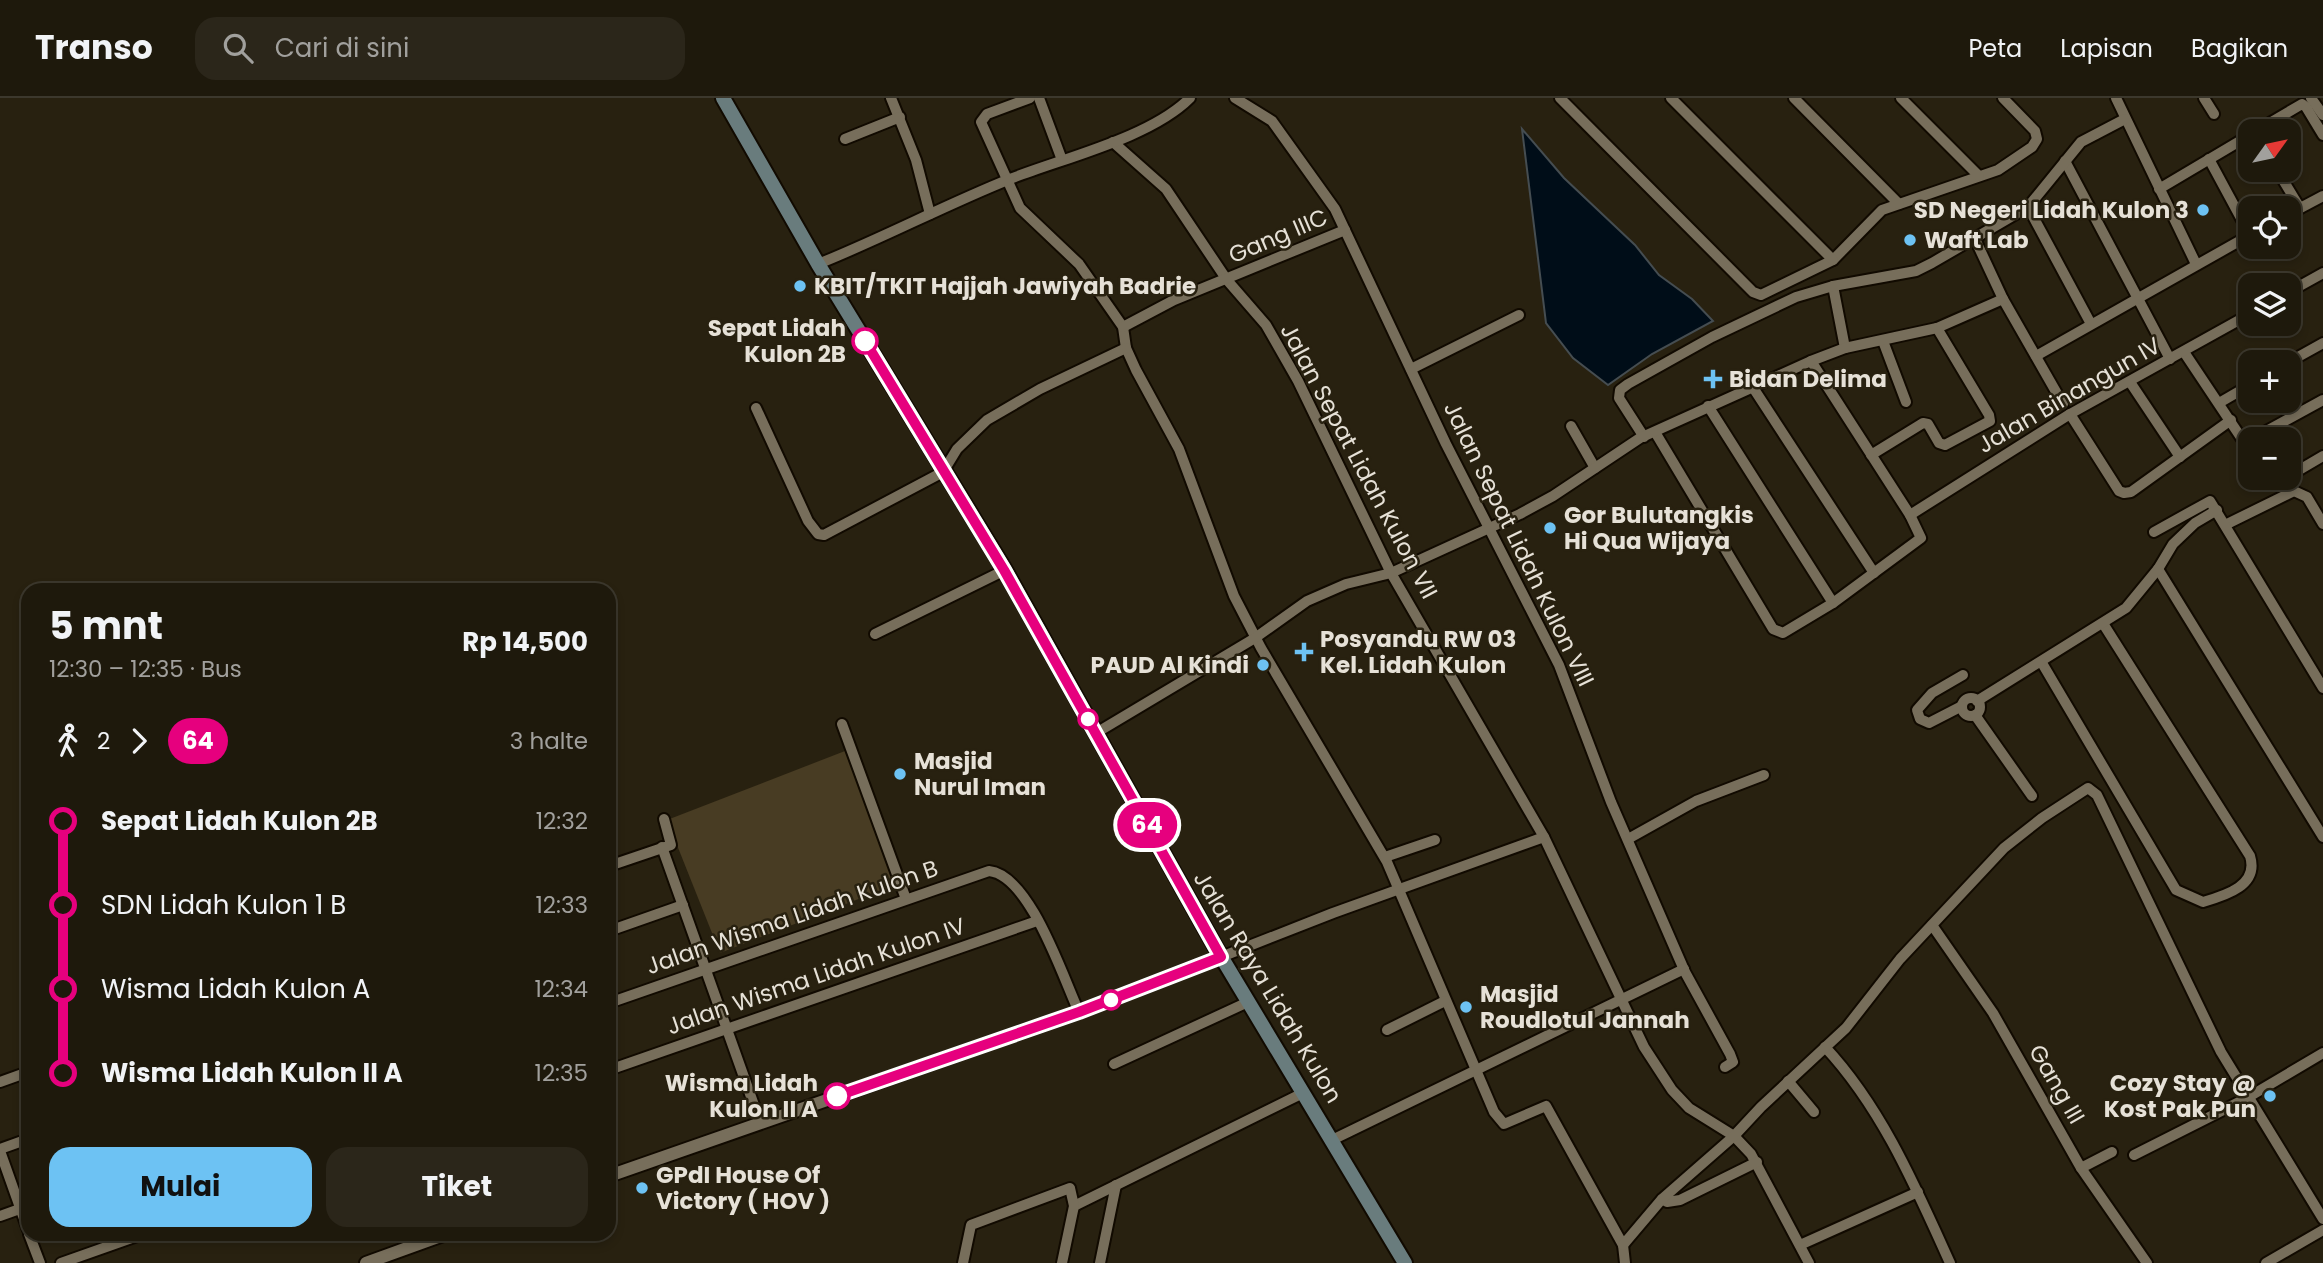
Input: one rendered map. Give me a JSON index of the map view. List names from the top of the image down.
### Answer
{
  "streets": {
    "main road": ["Jalan Raya Lidah Kulon"],
    "street": [
      "Gang IIIC",
      "Jalan Binangun IV",
      "Jalan Sepat Lidah Kulon VII",
      "Jalan Sepat Lidah Kulon VIII",
      "Jalan Wisma Lidah Kulon B",
      "Jalan Wisma Lidah Kulon IV",
      "Gang III"
    ]
  },
  "crossings": [
    ["Gang IIIC", "Jalan Sepat Lidah Kulon VII"],
    ["Gang IIIC", "Jalan Sepat Lidah Kulon VIII"],
    ["Jalan Wisma Lidah Kulon B", "Jalan Wisma Lidah Kulon IV"]
  ],
  "places": {
    "other": [
      "SD Negeri Lidah Kulon 3",
      "Waft Lab",
      "KBIT/TKIT Hajjah Jawiyah Badrie",
      "Sepat Lidah Kulon 2B",
      "Gor Bulutangkis Hi Qua Wijaya",
      "PAUD Al Kindi",
      "Masjid Nurul Iman",
      "Masjid Roudlotul Jannah",
      "Wisma Lidah Kulon II A",
      "Cozy Stay @ Kost Pak Pun",
      "GPdI House Of Victory ( HOV )"
    ],
    "health": ["Bidan Delima", "Posyandu RW 03 Kel. Lidah Kulon"]
  },
  "lines": ["bus line 64"],
  "north": "top right",
  "page": {
    "header": "Transo",
    "search": "Cari di sini",
    "nav": ["Peta", "Lapisan", "Bagikan"],
    "on_map": "64",
    "map_buttons": ["+", "−"],
    "heading": ["5 mnt", "12:30 – 12:35 · Bus", "Rp 14,500"],
    "legs": ["2", "64", "3 halte"],
    "list": [
      {
        "name": "Sepat Lidah Kulon 2B",
        "value": "12:32"
      },
      {
        "name": "SDN Lidah Kulon 1 B",
        "value": "12:33"
      },
      {
        "name": "Wisma Lidah Kulon A",
        "value": "12:34"
      },
      {
        "name": "Wisma Lidah Kulon II A",
        "value": "12:35"
      }
    ],
    "buttons": ["Mulai", "Tiket"]
  }
}
